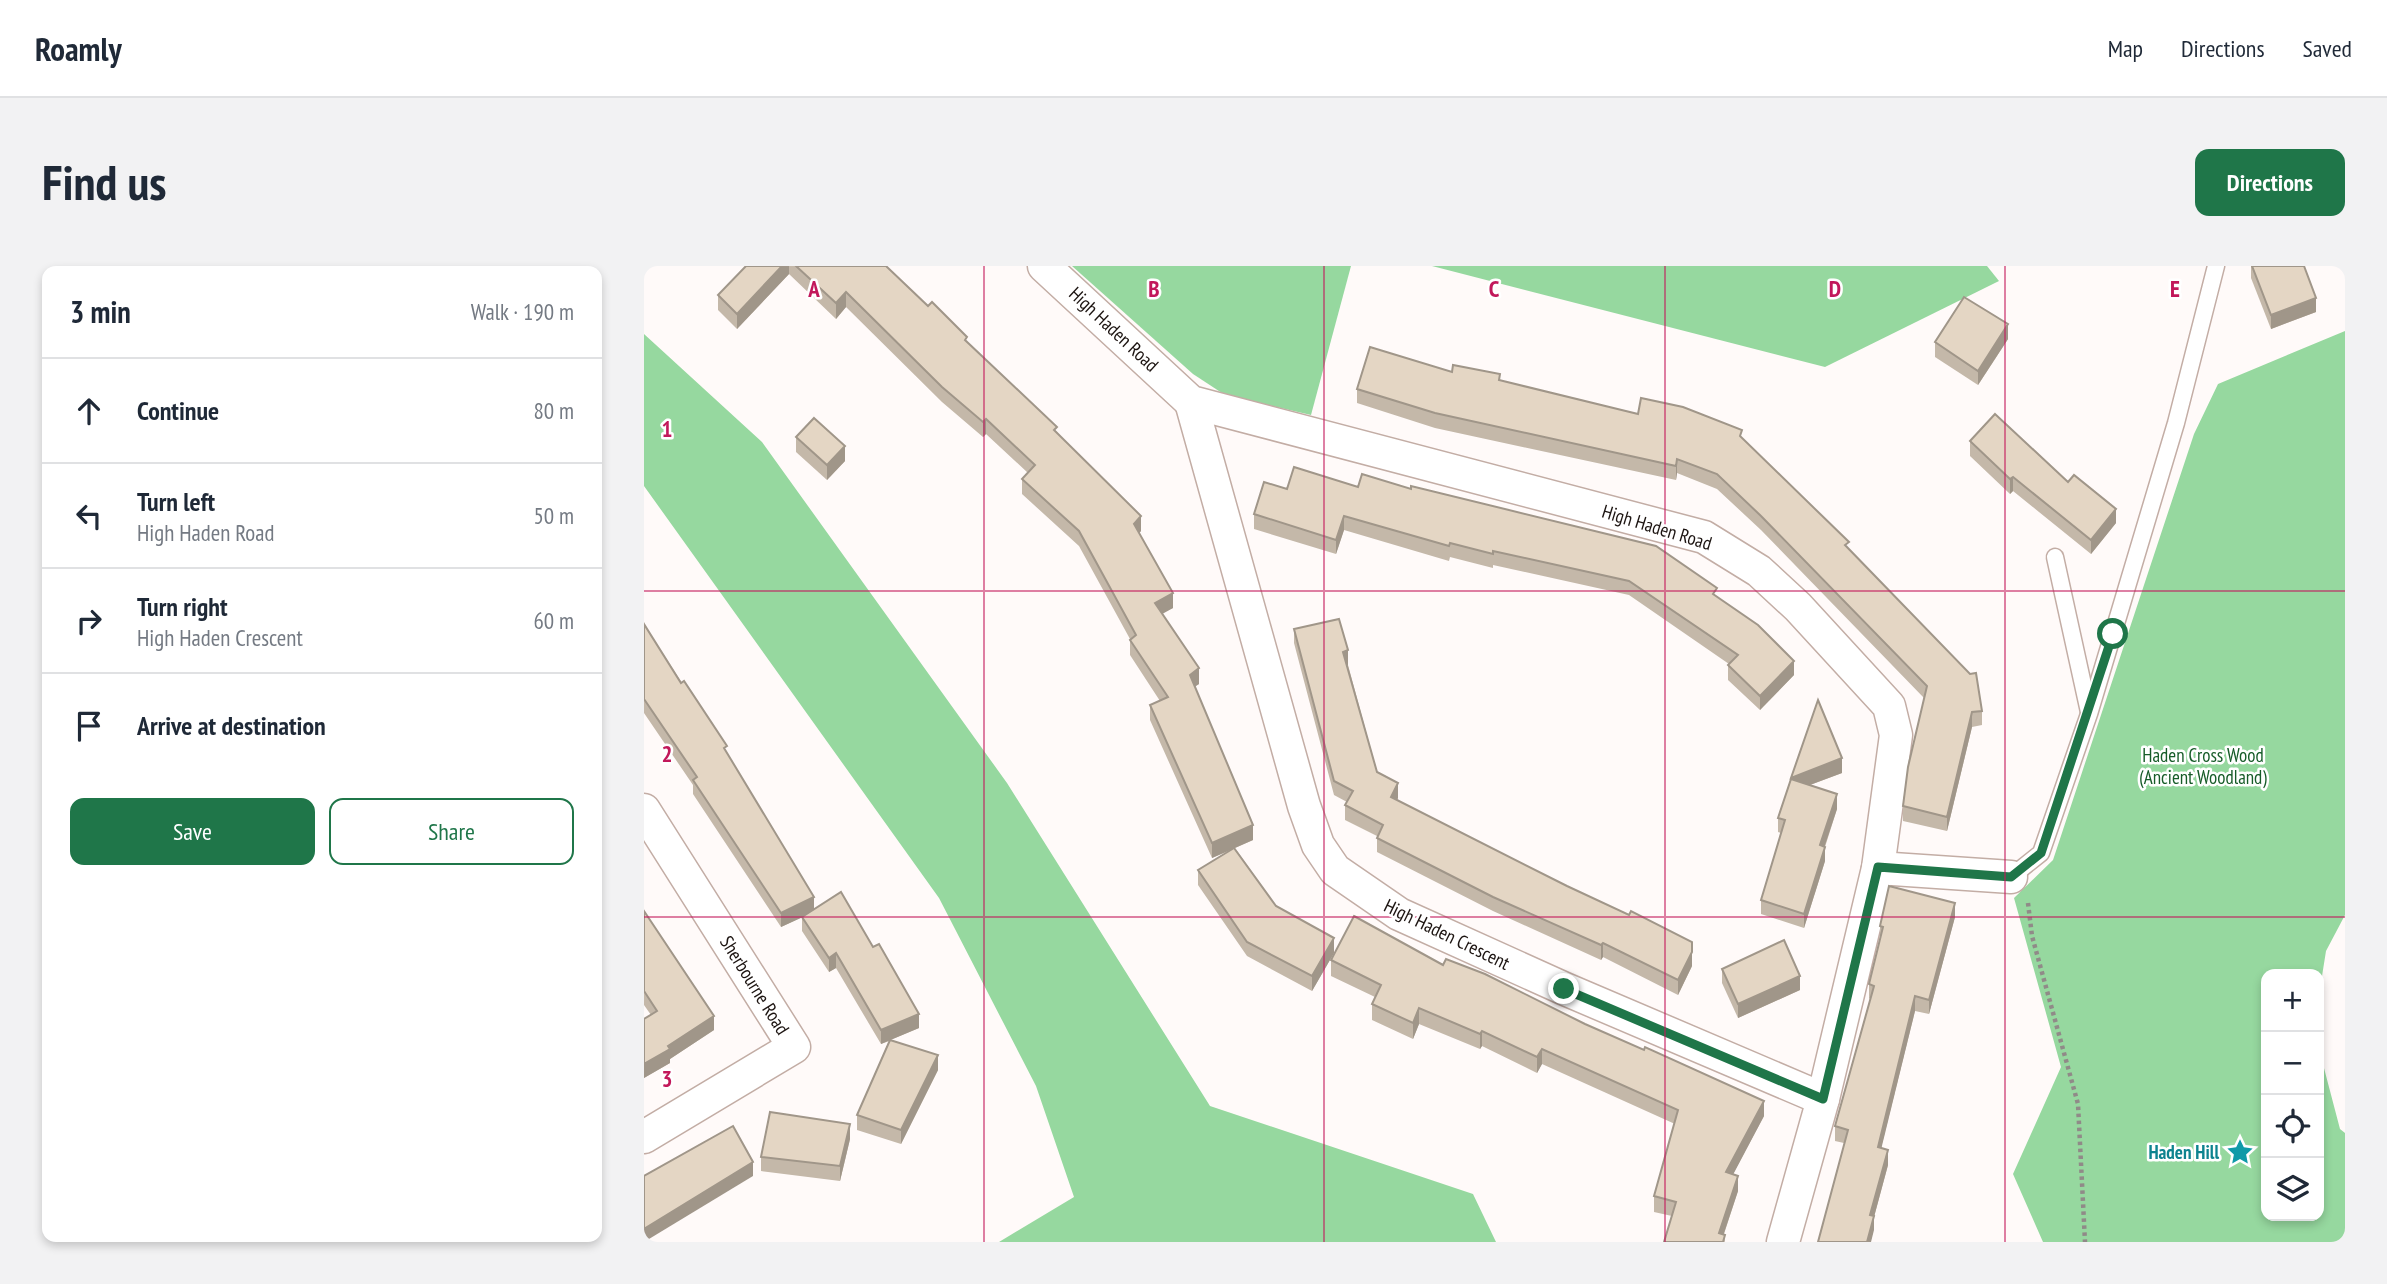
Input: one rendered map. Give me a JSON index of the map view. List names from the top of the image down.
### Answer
{
  "streets": {
    "street": ["High Haden Road", "High Haden Crescent", "Sherbourne Road"]
  },
  "crossings": [
    ["High Haden Road", "High Haden Crescent"]
  ],
  "parks": ["Haden Cross Wood (Ancient Woodland)"],
  "places": {
    "place": ["Haden Hill"]
  },
  "page": {
    "header": "Roamly",
    "nav": ["Map", "Directions", "Saved"],
    "buttons": [
      "Directions",
      ["Save", "Share"]
    ],
    "title": "Find us",
    "heading": ["3 min", "Walk · 190 m"],
    "list": [
      ["Continue", "80 m"],
      ["Turn left", "High Haden Road", "50 m"],
      ["Turn right", "High Haden Crescent", "60 m"],
      "Arrive at destination"
    ],
    "map_buttons": ["+", "−"]
  },
  "grid": {
    "columns": [
      "A",
      "B",
      "C",
      "D",
      "E"
    ],
    "rows": ["1", "2", "3"]
  }
}
